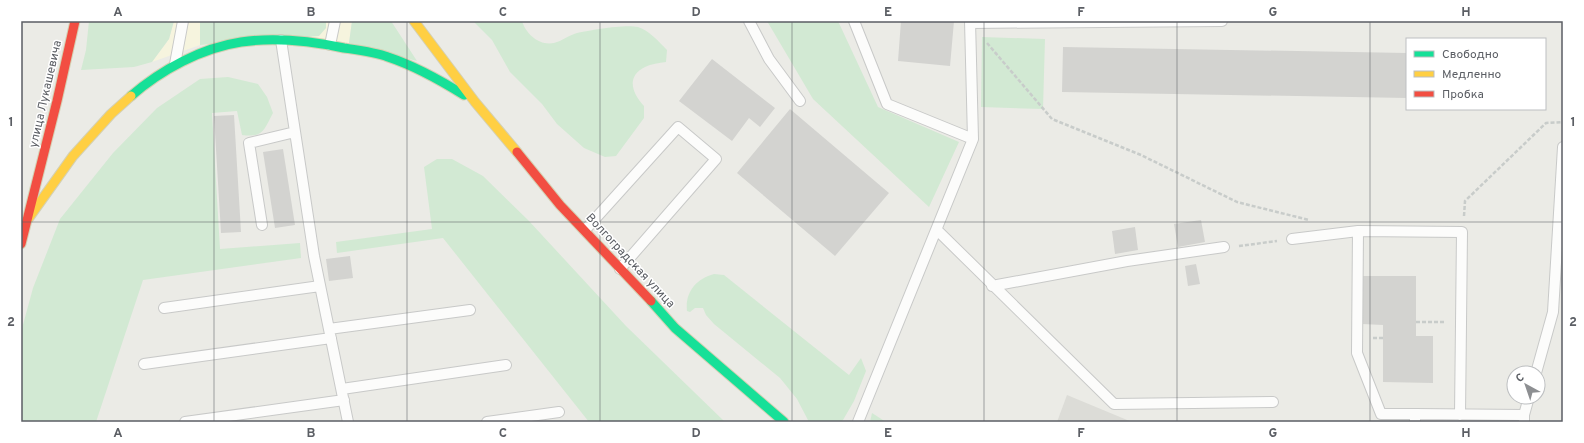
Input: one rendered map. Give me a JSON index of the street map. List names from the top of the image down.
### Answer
{
  "streets": {
    "main road": ["улица Лукашевича", "Волгоградская улица"]
  },
  "legend": ["Свободно", "Медленно", "Пробка"],
  "north": "top left",
  "grid": {
    "columns": [
      "A",
      "B",
      "C",
      "D",
      "E",
      "F",
      "G",
      "H"
    ],
    "rows": ["1", "2"]
  }
}
